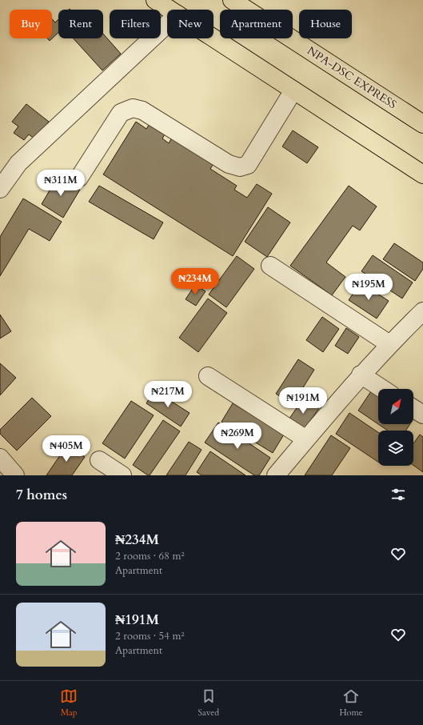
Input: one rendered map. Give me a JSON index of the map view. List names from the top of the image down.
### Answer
{
  "streets": {
    "main road": ["NPA-DSC EXPRESS"]
  },
  "north": "top right",
  "page": {
    "chip": [
      "Buy",
      "Rent",
      "Filters",
      "New",
      "Apartment",
      "House"
    ],
    "price": [
      "₦311M",
      "₦234M",
      "₦195M",
      "₦217M",
      "₦191M",
      "₦269M",
      "₦405M"
    ],
    "heading": "7 homes",
    "list": [
      {
        "name": "₦234M",
        "note": "2 rooms · 68 m² · Apartment"
      },
      {
        "name": "₦191M",
        "note": "2 rooms · 54 m² · Apartment"
      }
    ],
    "tabs": ["Map", "Saved", "Home"]
  }
}
